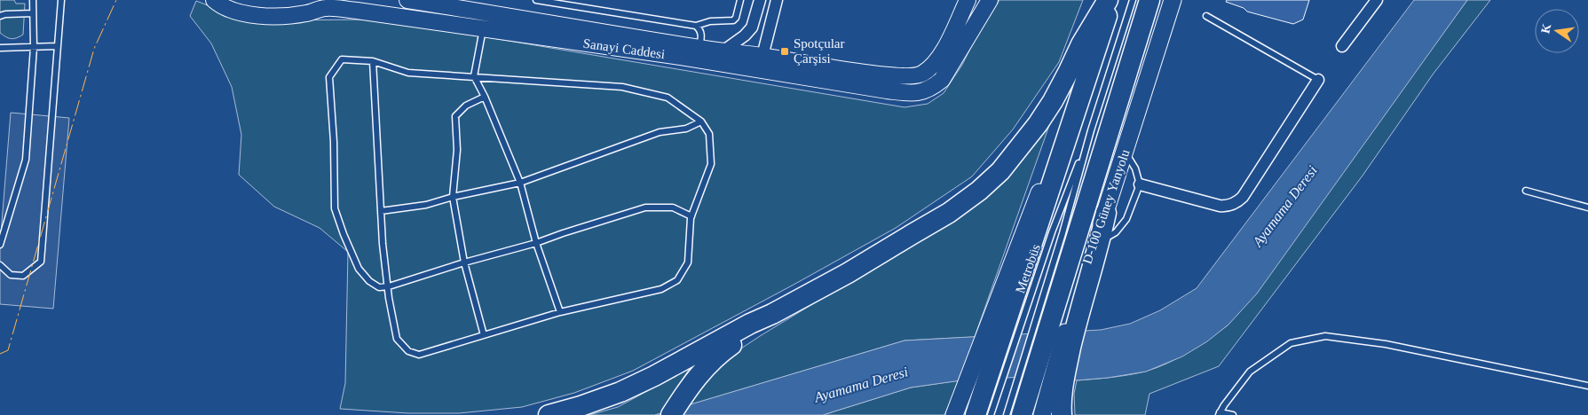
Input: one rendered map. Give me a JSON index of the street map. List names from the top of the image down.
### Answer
{
  "streets": {
    "main road": ["Sanayi Caddesi", "D-100 Güney Yanyolu"],
    "lane": ["Metrobüs"]
  },
  "water": ["Ayamama Deresi"],
  "places": {
    "transit": ["Spotçular Çarşisi"]
  },
  "north": "left"
}
